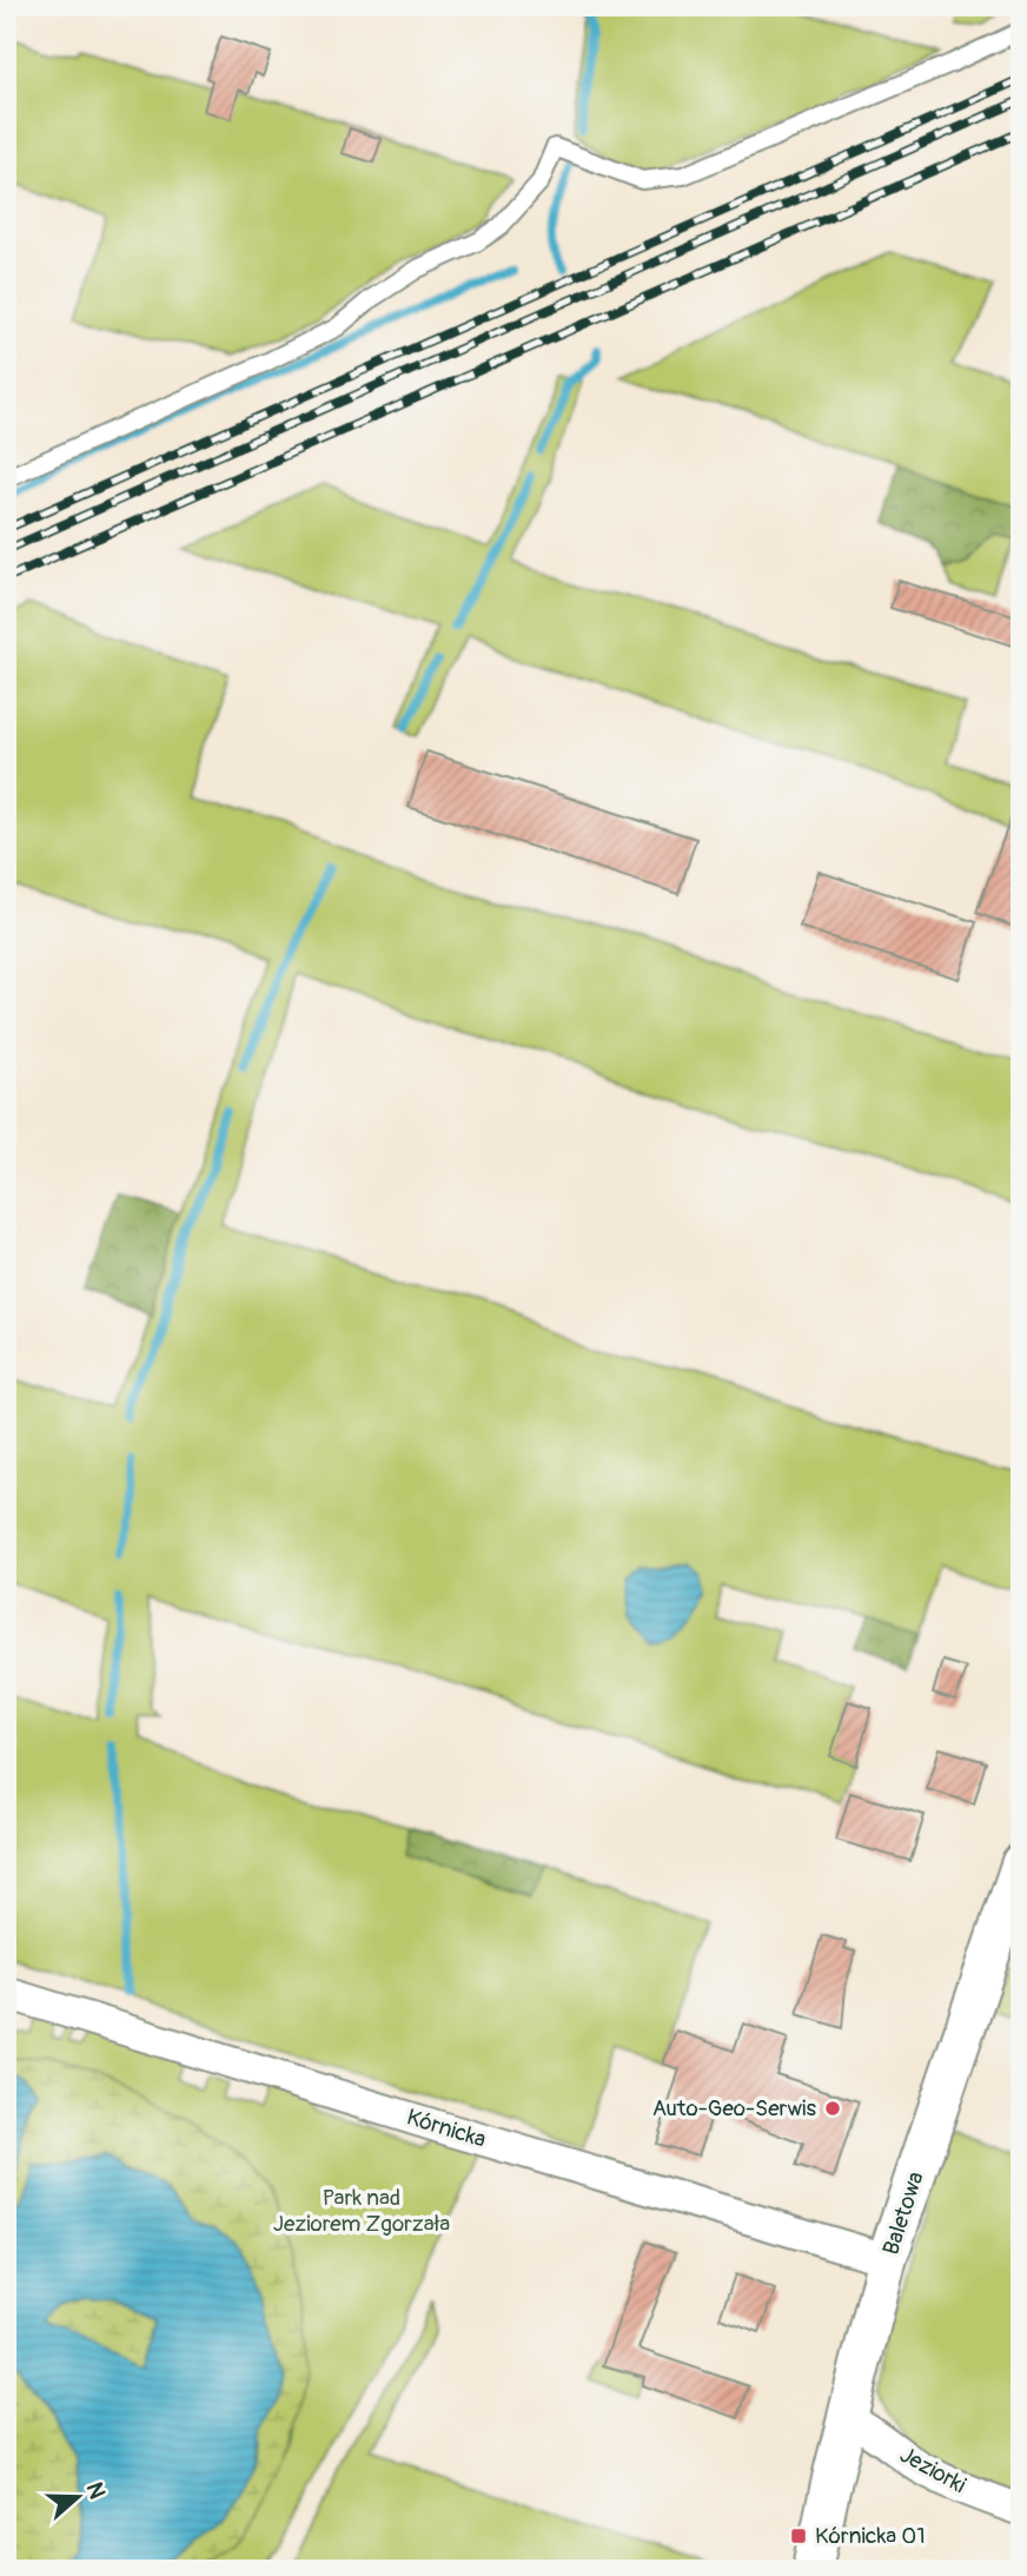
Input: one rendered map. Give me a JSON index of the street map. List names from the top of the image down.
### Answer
{
  "streets": {
    "street": ["Kórnicka", "Baletowa", "Jeziorki"]
  },
  "crossings": [
    ["Kórnicka", "Baletowa"],
    ["Baletowa", "Jeziorki"]
  ],
  "parks": ["Park nad Jeziorem Zgorzała"],
  "places": {
    "other": ["Auto-Geo-Serwis"],
    "transit": ["Kórnicka 01"]
  },
  "north": "right"
}
